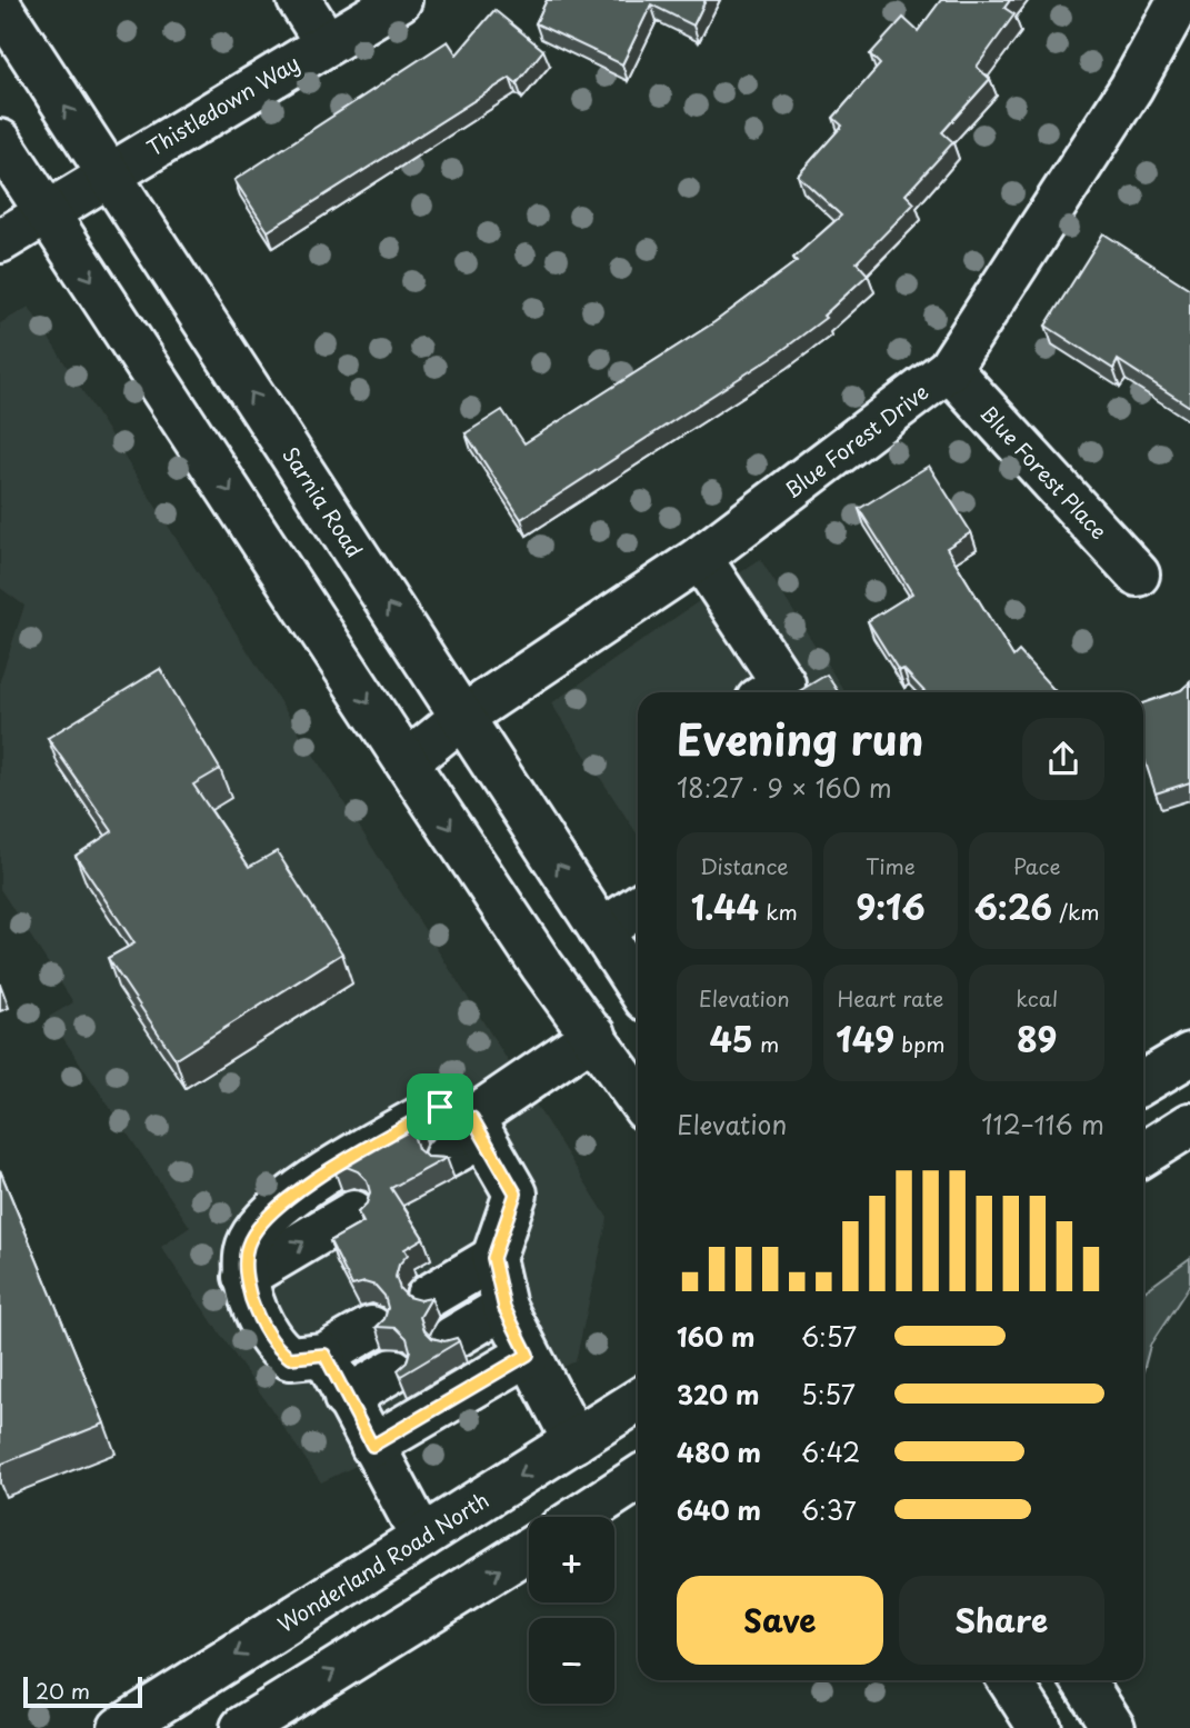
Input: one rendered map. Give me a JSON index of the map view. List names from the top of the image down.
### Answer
{
  "streets": {
    "main road": [
      "Thistledown Way",
      "Blue Forest Drive",
      "Blue Forest Place",
      "Sarnia Road",
      "Wonderland Road North"
    ]
  },
  "crossings": [
    ["Thistledown Way", "Sarnia Road"],
    ["Blue Forest Drive", "Blue Forest Place"],
    ["Blue Forest Drive", "Sarnia Road"]
  ],
  "scale_bar": "20 m",
  "page": {
    "heading": ["Evening run", "18:27 · 9 × 160 m"],
    "stats": [
      ["Distance", "1.44 km"],
      ["Time", "9:16"],
      ["Pace", "6:26 /km"],
      ["Elevation", "45 m"],
      ["Heart rate", "149 bpm"],
      ["kcal", "89"]
    ],
    "chart": ["Elevation", "112–116 m"],
    "list": [
      {
        "name": "160 m",
        "note": "6:57"
      },
      {
        "name": "320 m",
        "note": "5:57"
      },
      {
        "name": "480 m",
        "note": "6:42"
      },
      {
        "name": "640 m",
        "note": "6:37"
      }
    ],
    "map_buttons": ["+", "−"],
    "buttons": ["Save", "Share"],
    "scale": "20 m"
  }
}
